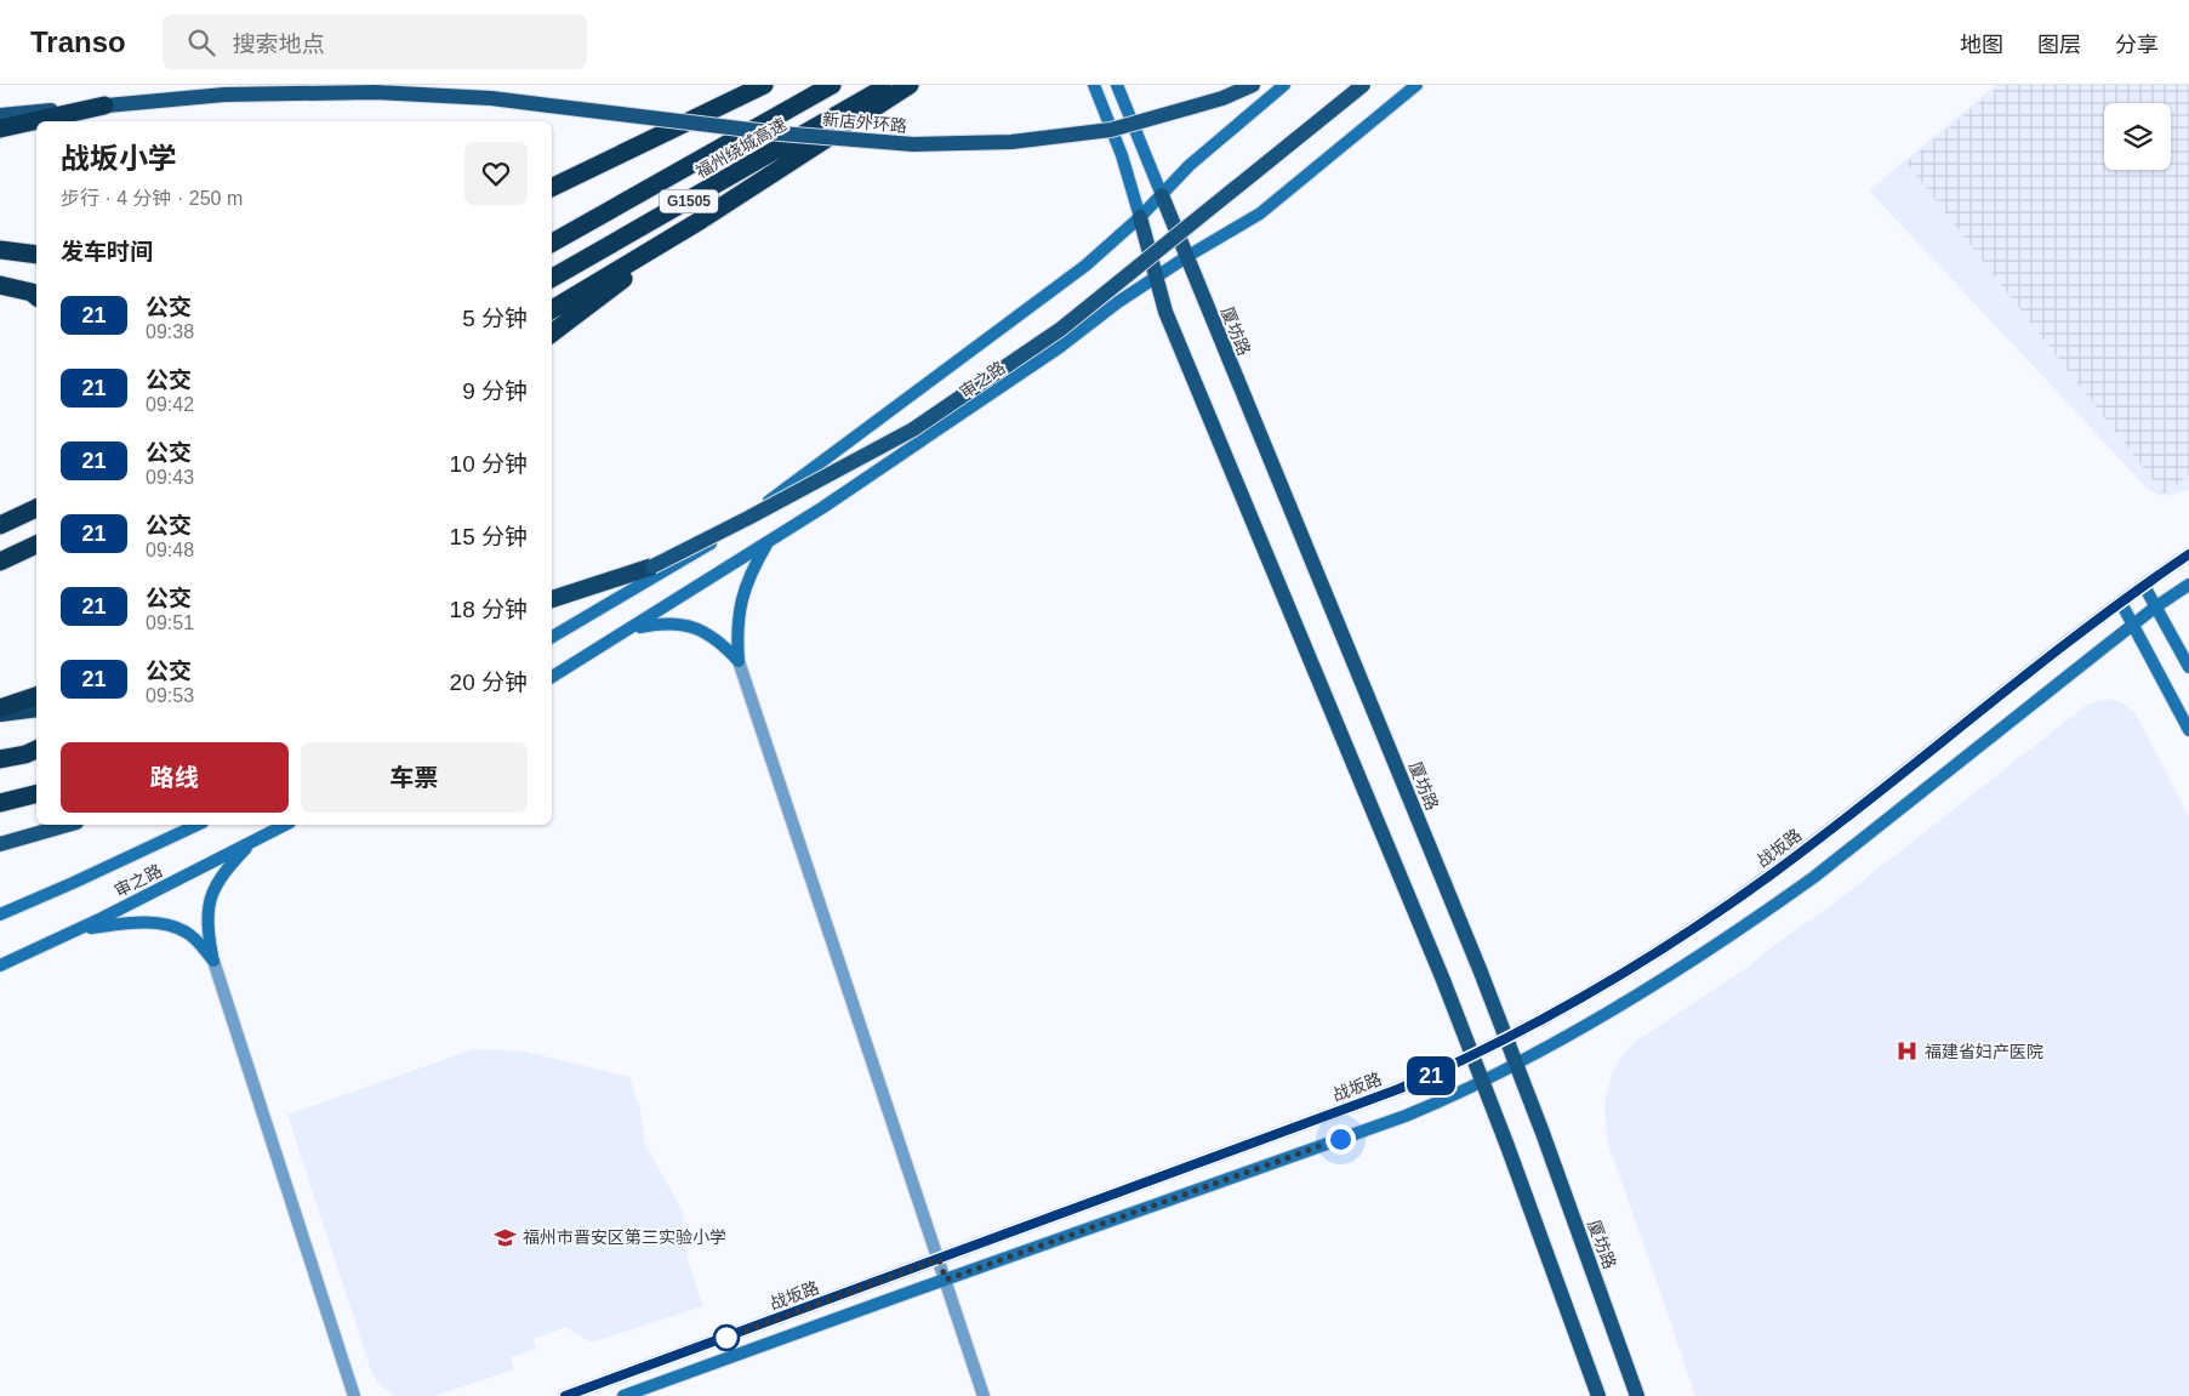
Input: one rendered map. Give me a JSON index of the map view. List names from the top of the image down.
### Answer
{
  "streets": {
    "highway": ["福州绕城高速", "G1505"],
    "main road": [
      "新店外环路",
      "厦坊路",
      "审之路",
      "战坂路"
    ]
  },
  "crossings": [
    ["厦坊路", "审之路"],
    ["厦坊路", "战坂路"]
  ],
  "places": {
    "hospital": ["福建省妇产医院"],
    "school or university": ["福州市晋安区第三实验小学"]
  },
  "lines": ["bus line 21"],
  "page": {
    "header": "Transo",
    "search": "搜索地点",
    "nav": ["地图", "图层", "分享"],
    "on_map": "21",
    "heading": [
      ["战坂小学", "步行 · 4 分钟 · 250 m"],
      "发车时间"
    ],
    "list": [
      {
        "mark": "21",
        "name": "公交",
        "note": "09:38",
        "value": "5 分钟"
      },
      {
        "mark": "21",
        "name": "公交",
        "note": "09:42",
        "value": "9 分钟"
      },
      {
        "mark": "21",
        "name": "公交",
        "note": "09:43",
        "value": "10 分钟"
      },
      {
        "mark": "21",
        "name": "公交",
        "note": "09:48",
        "value": "15 分钟"
      },
      {
        "mark": "21",
        "name": "公交",
        "note": "09:51",
        "value": "18 分钟"
      },
      {
        "mark": "21",
        "name": "公交",
        "note": "09:53",
        "value": "20 分钟"
      }
    ],
    "buttons": ["路线", "车票"]
  }
}
